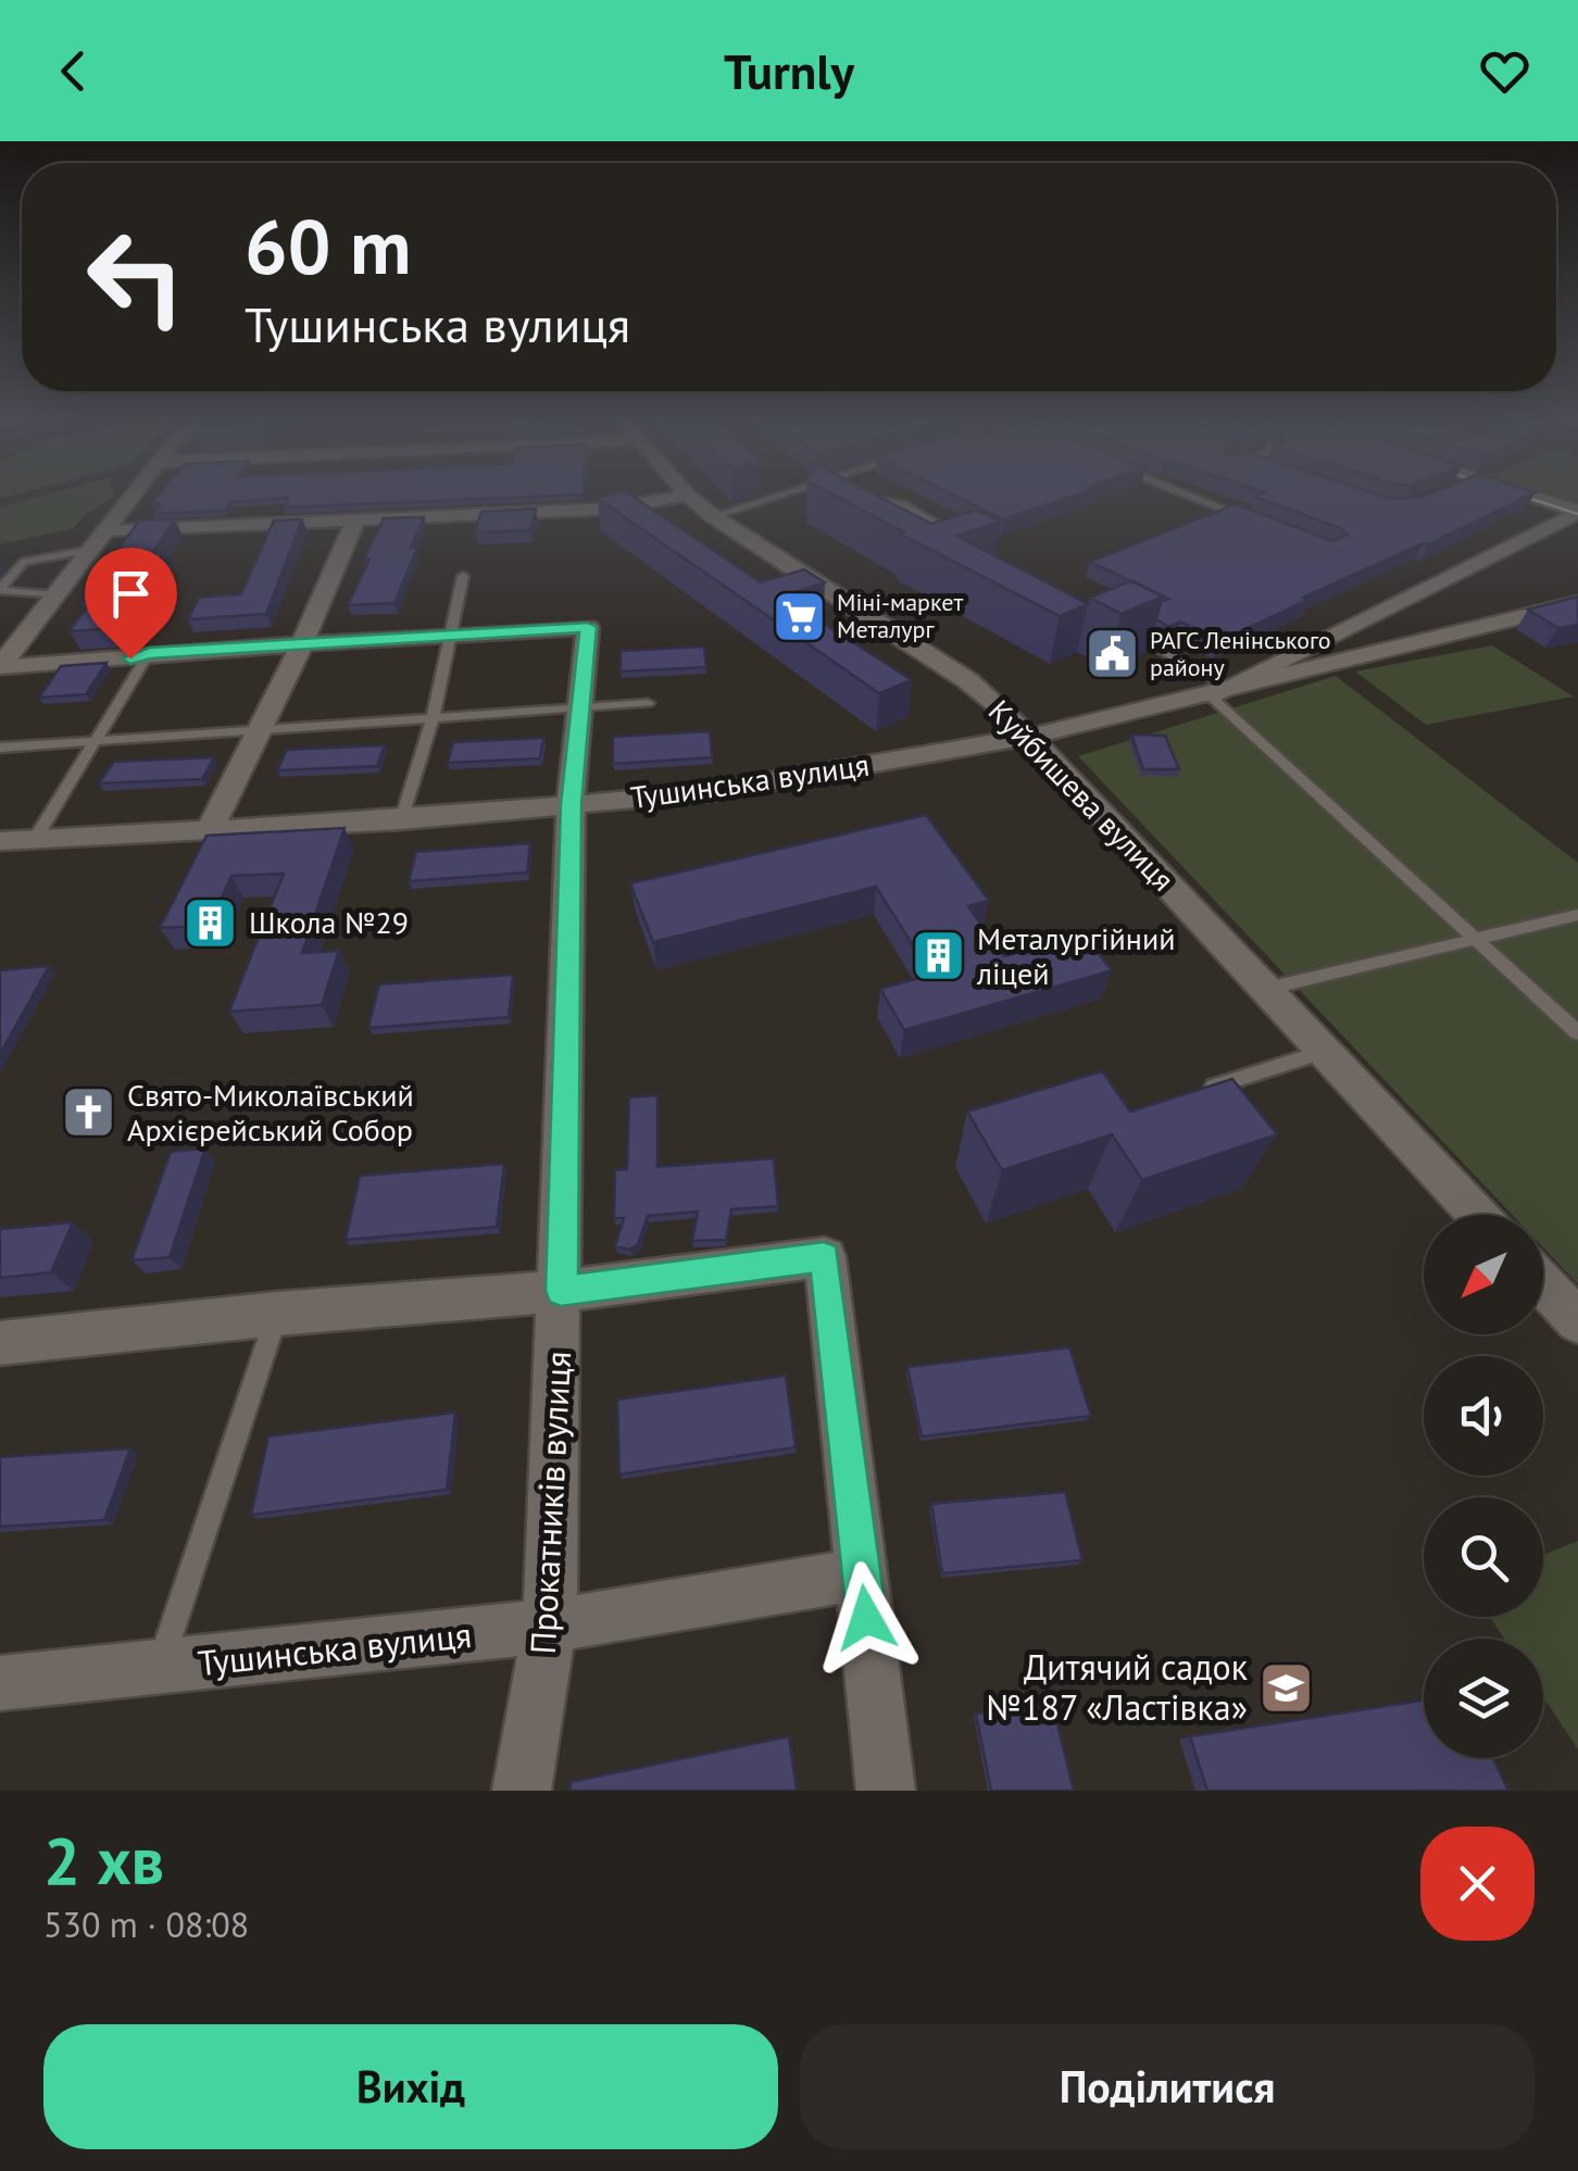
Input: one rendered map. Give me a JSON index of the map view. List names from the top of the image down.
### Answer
{
  "streets": {
    "street": ["Тушинська вулиця", "Куйбишева вулиця", "Прокатників вулиця"]
  },
  "crossings": [
    ["Тушинська вулиця", "Куйбишева вулиця"],
    ["Тушинська вулиця", "Прокатників вулиця"]
  ],
  "places": {
    "supermarket": ["Міні-маркет Металург"],
    "public building": ["РАГС Ленінського району"],
    "building": ["Школа №29", "Металургійний ліцей"],
    "church": ["Свято-Миколаївський Архієрейський Собор"],
    "school or university": ["Дитячий садок №187 «Ластівка»"]
  },
  "north": "bottom left",
  "page": {
    "header": "Turnly",
    "turn": ["60 m", "Тушинська вулиця"],
    "heading": ["2 хв", "530 m · 08:08"],
    "buttons": ["Вихід", "Поділитися"]
  }
}
